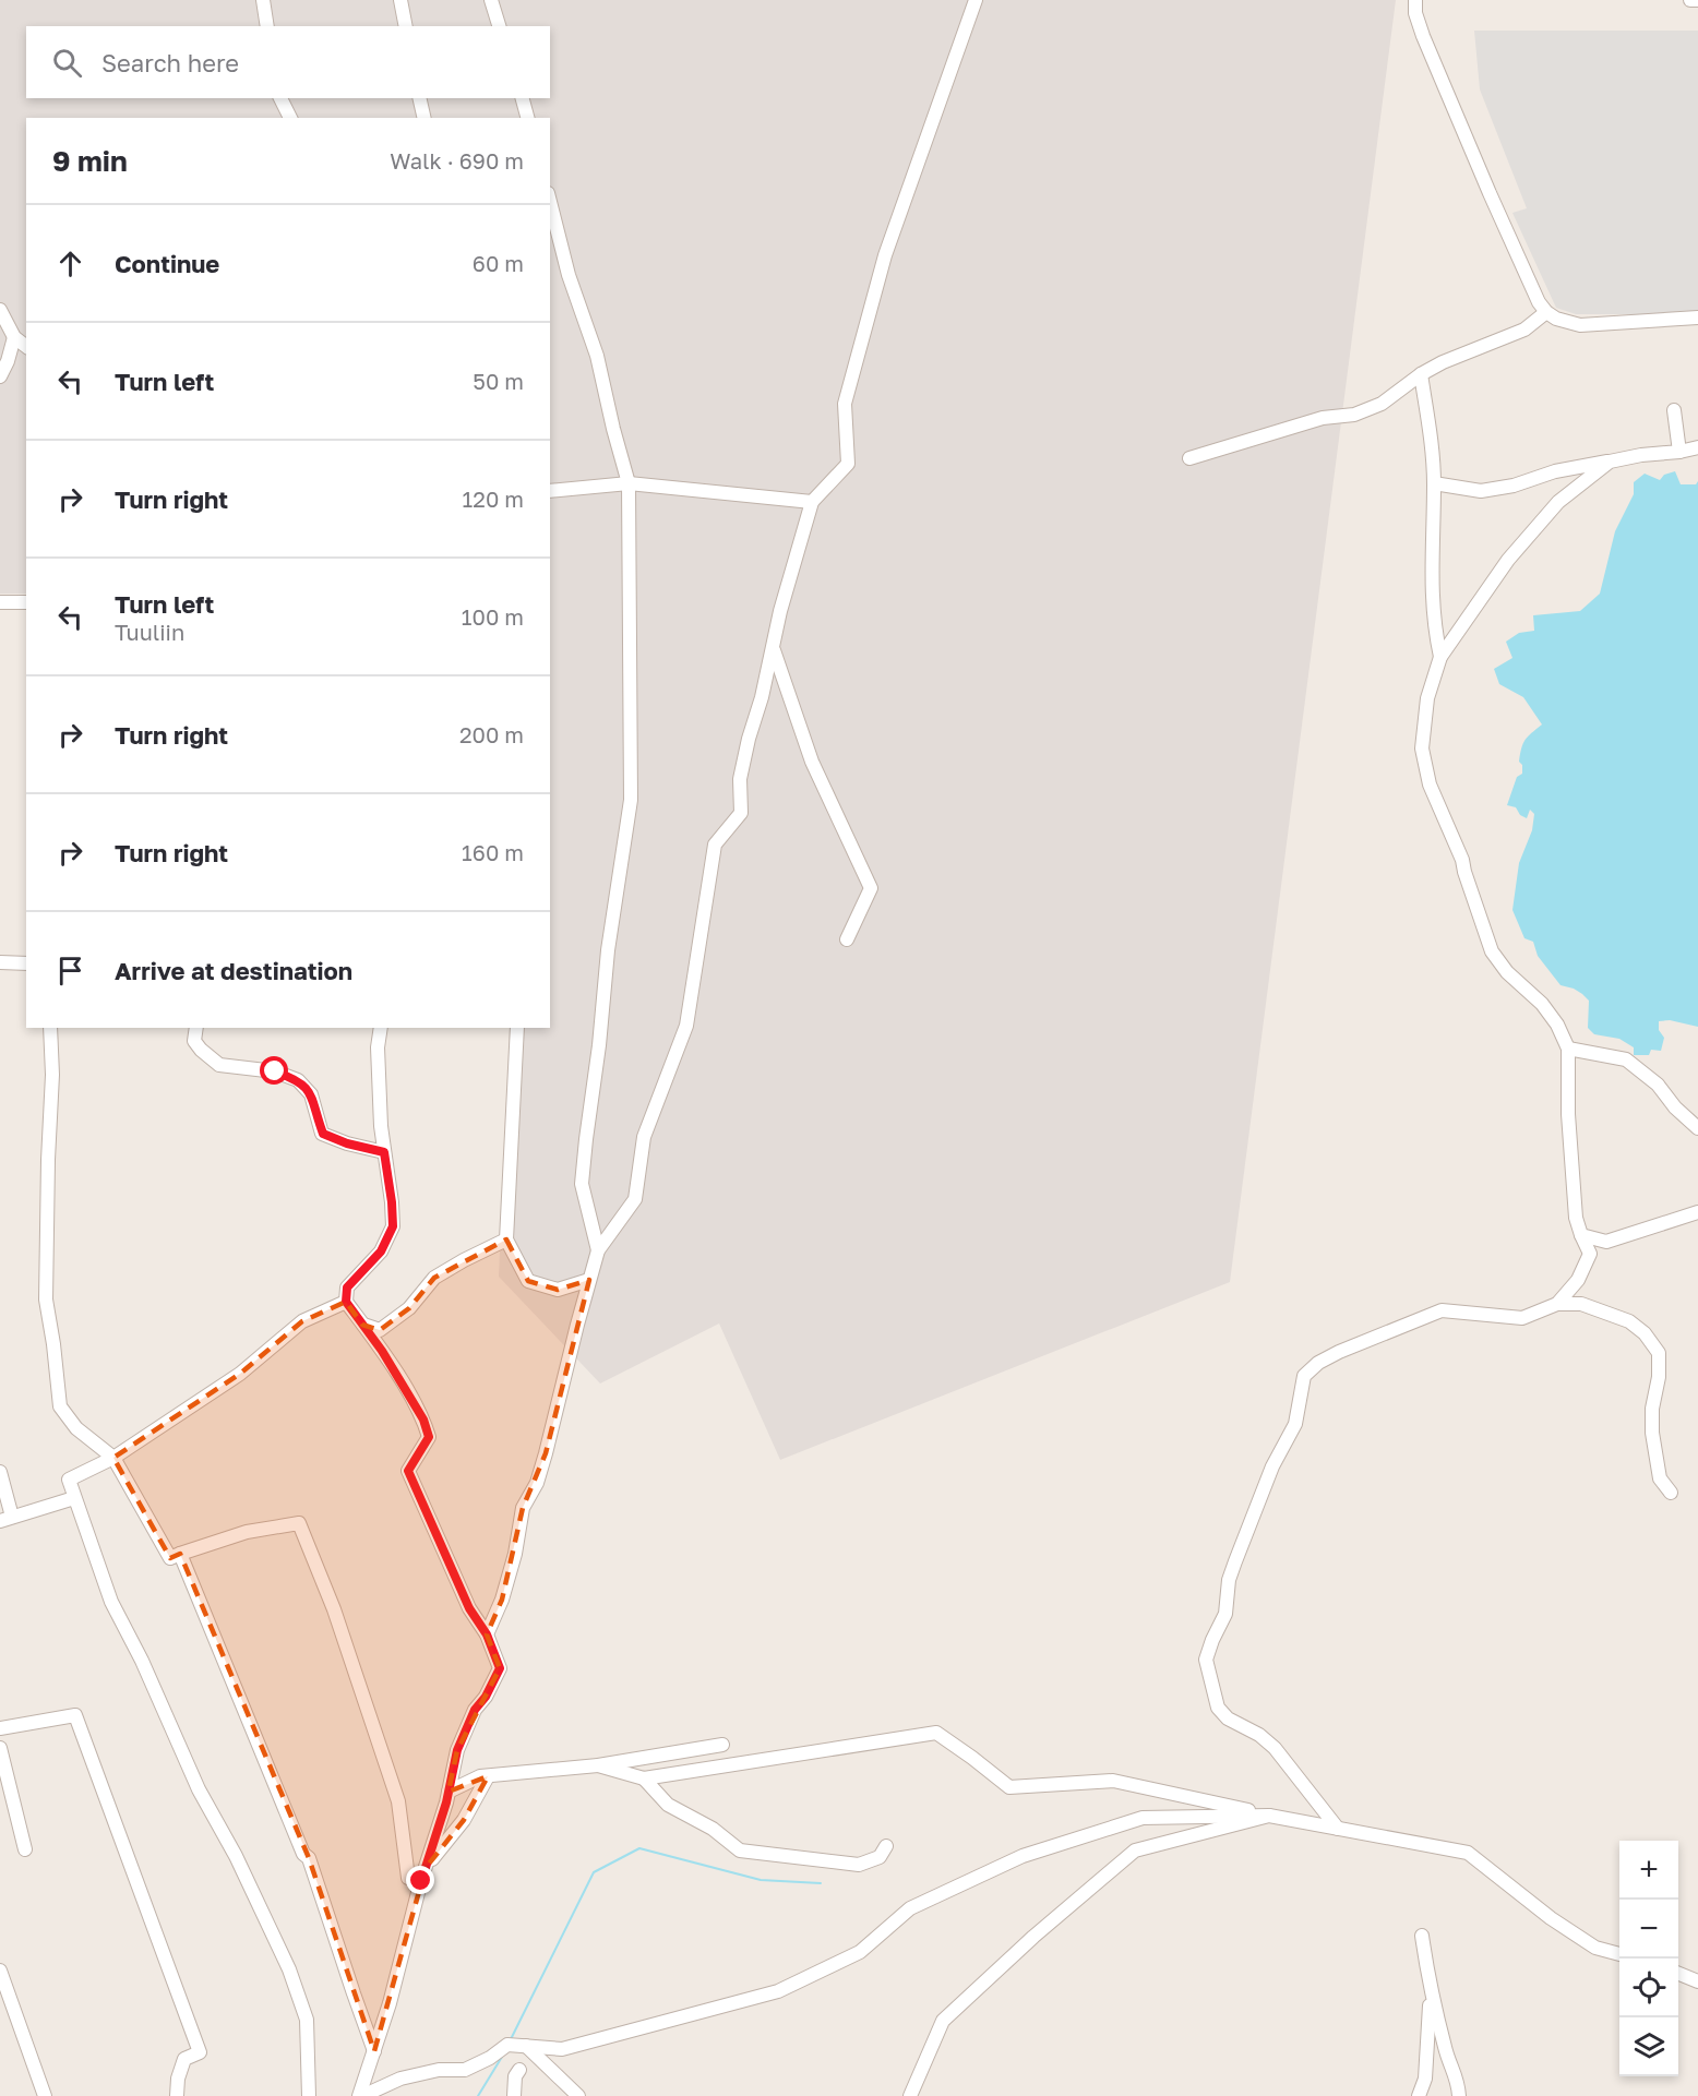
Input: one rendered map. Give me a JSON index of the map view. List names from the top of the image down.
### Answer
{
  "page": {
    "search": "Search here",
    "heading": ["9 min", "Walk · 690 m"],
    "list": [
      ["Continue", "60 m"],
      ["Turn left", "50 m"],
      ["Turn right", "120 m"],
      ["Turn left", "Tuuliin", "100 m"],
      ["Turn right", "200 m"],
      ["Turn right", "160 m"],
      "Arrive at destination"
    ],
    "map_buttons": ["+", "−"]
  }
}
